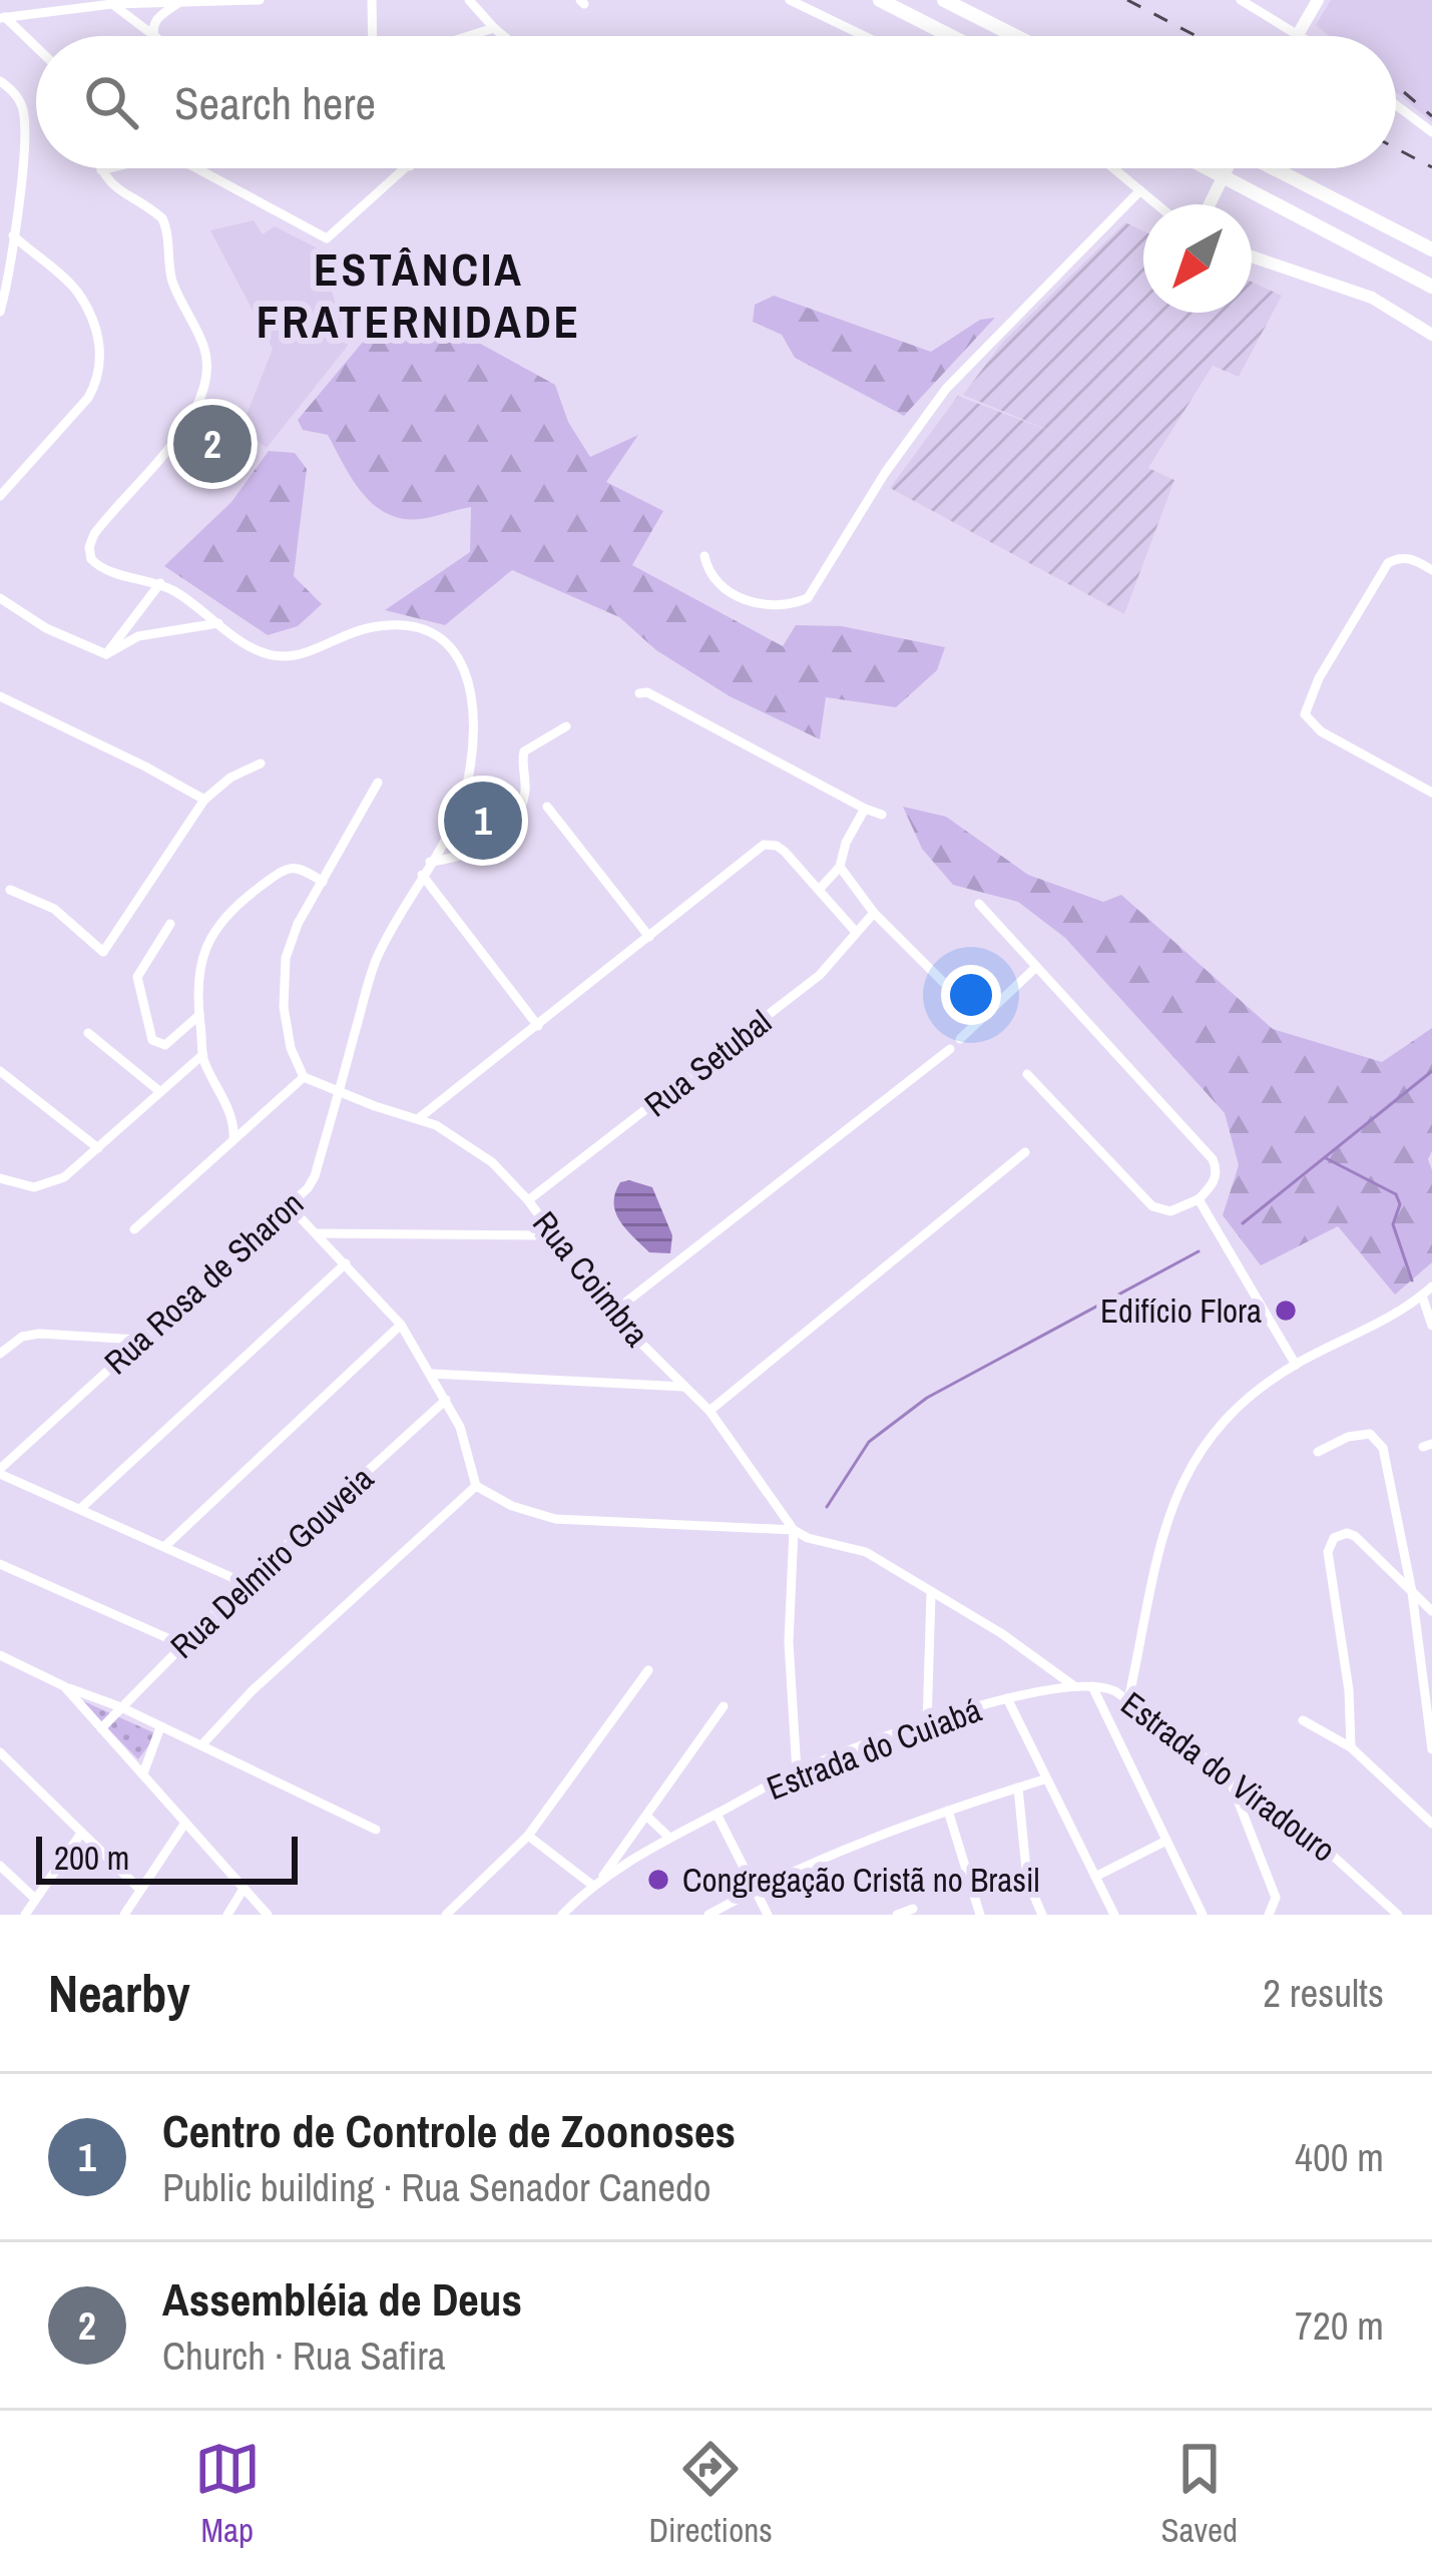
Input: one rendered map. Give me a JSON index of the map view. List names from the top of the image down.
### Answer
{
  "streets": {
    "street": [
      "Rua Setubal",
      "Rua Coimbra",
      "Rua Rosa de Sharon",
      "Rua Delmiro Gouveia",
      "Estrada do Cuiabá",
      "Estrada do Viradouro"
    ]
  },
  "crossings": [
    ["Rua Setubal", "Rua Coimbra"],
    ["Rua Coimbra", "Rua Rosa de Sharon"],
    ["Rua Coimbra", "Estrada do Viradouro"],
    ["Estrada do Cuiabá", "Estrada do Viradouro"]
  ],
  "districts": ["ESTÂNCIA FRATERNIDADE"],
  "places": ["Edifício Flora", "Congregação Cristã no Brasil"],
  "scale_bar": "200 m",
  "north": "bottom left",
  "page": {
    "search": "Search here",
    "pins": ["2", "1"],
    "scale": "200 m",
    "heading": ["Nearby", "2 results"],
    "list": [
      {
        "mark": "1",
        "name": "Centro de Controle de Zoonoses",
        "note": "Public building · Rua Senador Canedo",
        "value": "400 m"
      },
      {
        "mark": "2",
        "name": "Assembléia de Deus",
        "note": "Church · Rua Safira",
        "value": "720 m"
      }
    ],
    "nav": ["Map", "Directions", "Saved"]
  }
}
